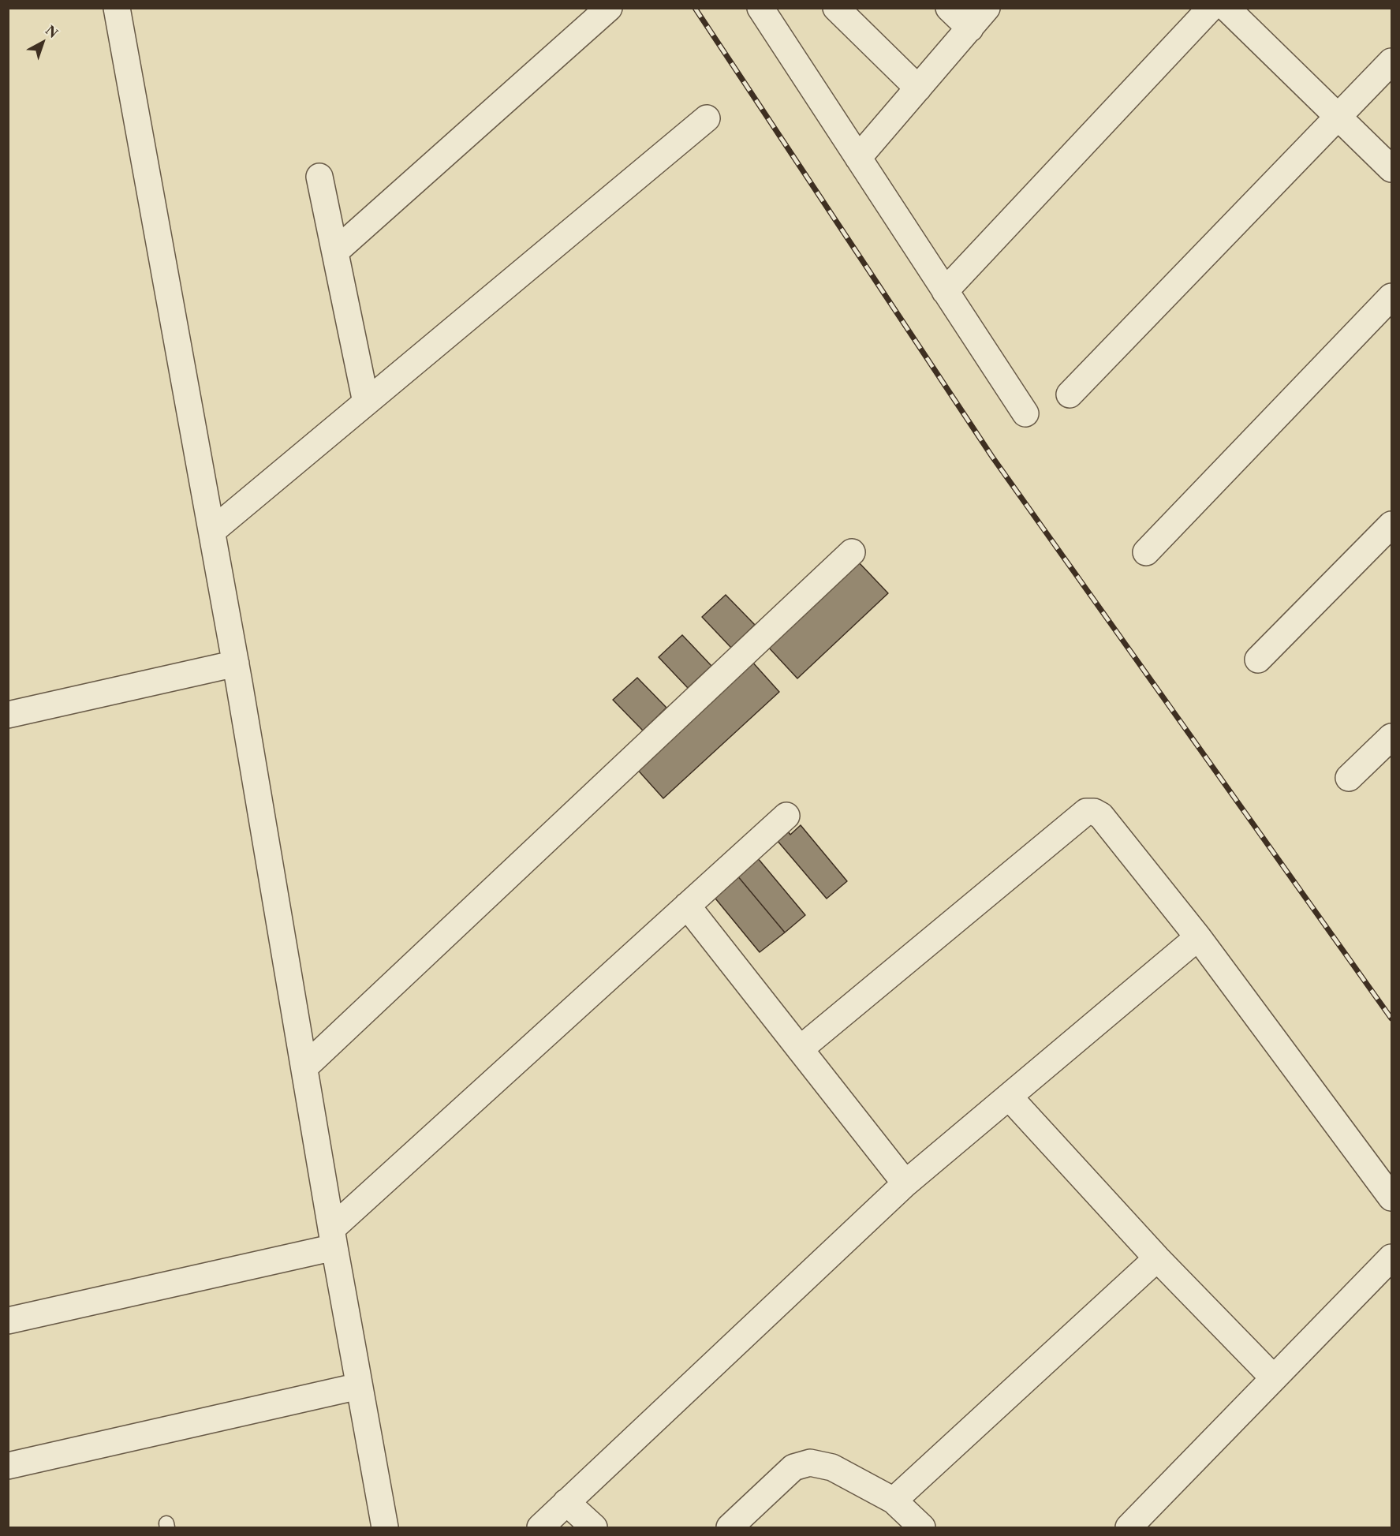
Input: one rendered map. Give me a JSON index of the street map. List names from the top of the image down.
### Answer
{
  "north": "top right"
}
